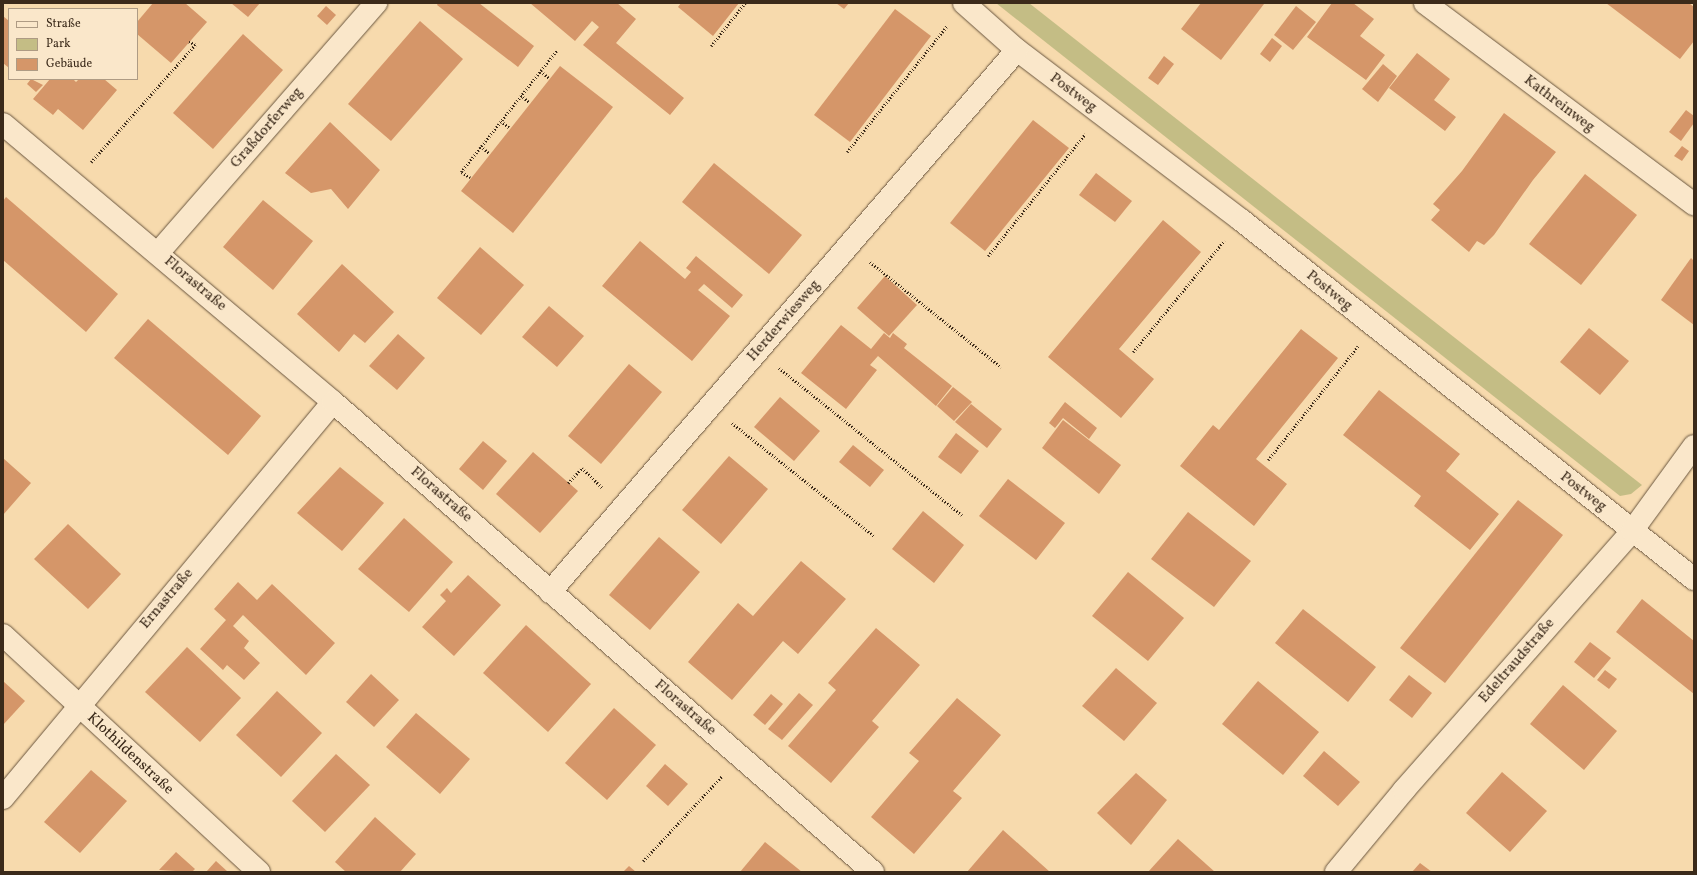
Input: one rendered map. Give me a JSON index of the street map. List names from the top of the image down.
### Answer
{
  "streets": {
    "street": [
      "Postweg",
      "Kathreinweg",
      "Graßdorferweg",
      "Florastraße",
      "Herderwiesweg",
      "Ernastraße",
      "Edeltraudstraße",
      "Klothildenstraße"
    ]
  },
  "crossings": [
    ["Postweg", "Herderwiesweg"],
    ["Postweg", "Edeltraudstraße"],
    ["Graßdorferweg", "Florastraße"],
    ["Florastraße", "Herderwiesweg"],
    ["Florastraße", "Ernastraße"],
    ["Ernastraße", "Klothildenstraße"]
  ],
  "legend": ["Straße", "Park", "Gebäude"]
}
